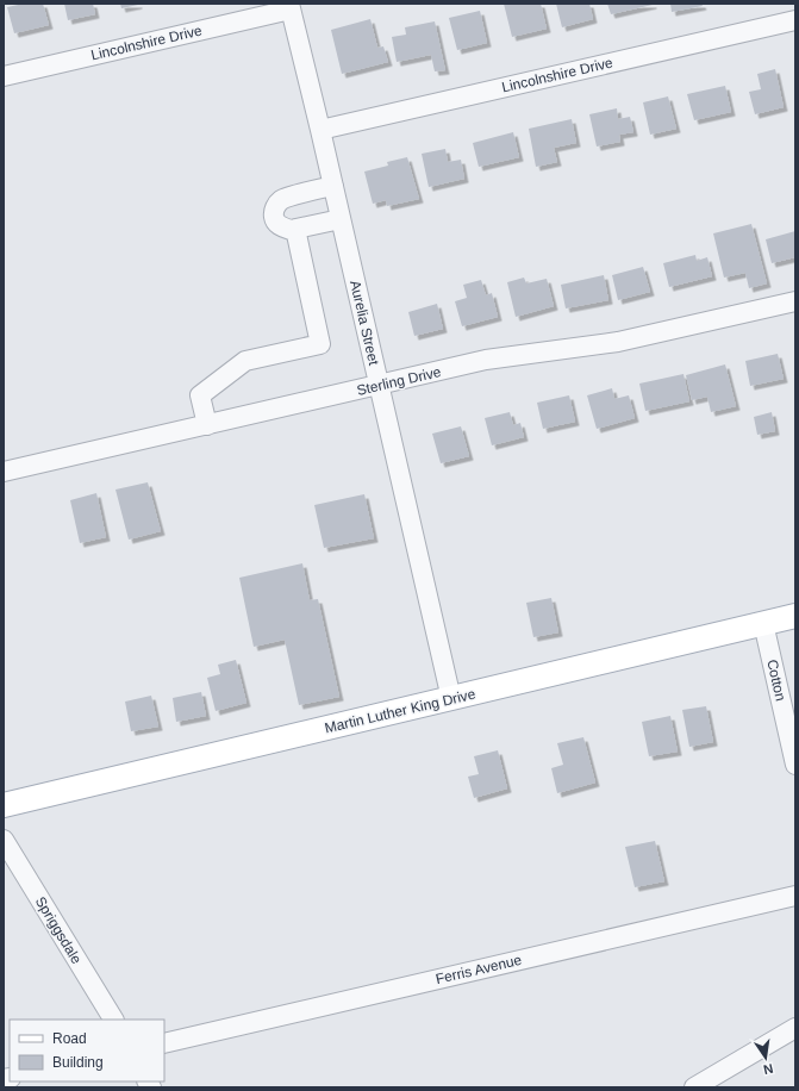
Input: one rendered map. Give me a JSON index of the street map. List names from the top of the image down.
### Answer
{
  "streets": {
    "main road": ["Martin Luther King Drive"],
    "street": [
      "Lincolnshire Drive",
      "Aurelia Street",
      "Sterling Drive",
      "Cotton",
      "Spriggsdale",
      "Ferris Avenue"
    ]
  },
  "crossings": [
    ["Lincolnshire Drive", "Aurelia Street"],
    ["Aurelia Street", "Sterling Drive"],
    ["Aurelia Street", "Martin Luther King Drive"],
    ["Cotton", "Martin Luther King Drive"]
  ],
  "legend": ["Road", "Building"],
  "north": "bottom"
}
